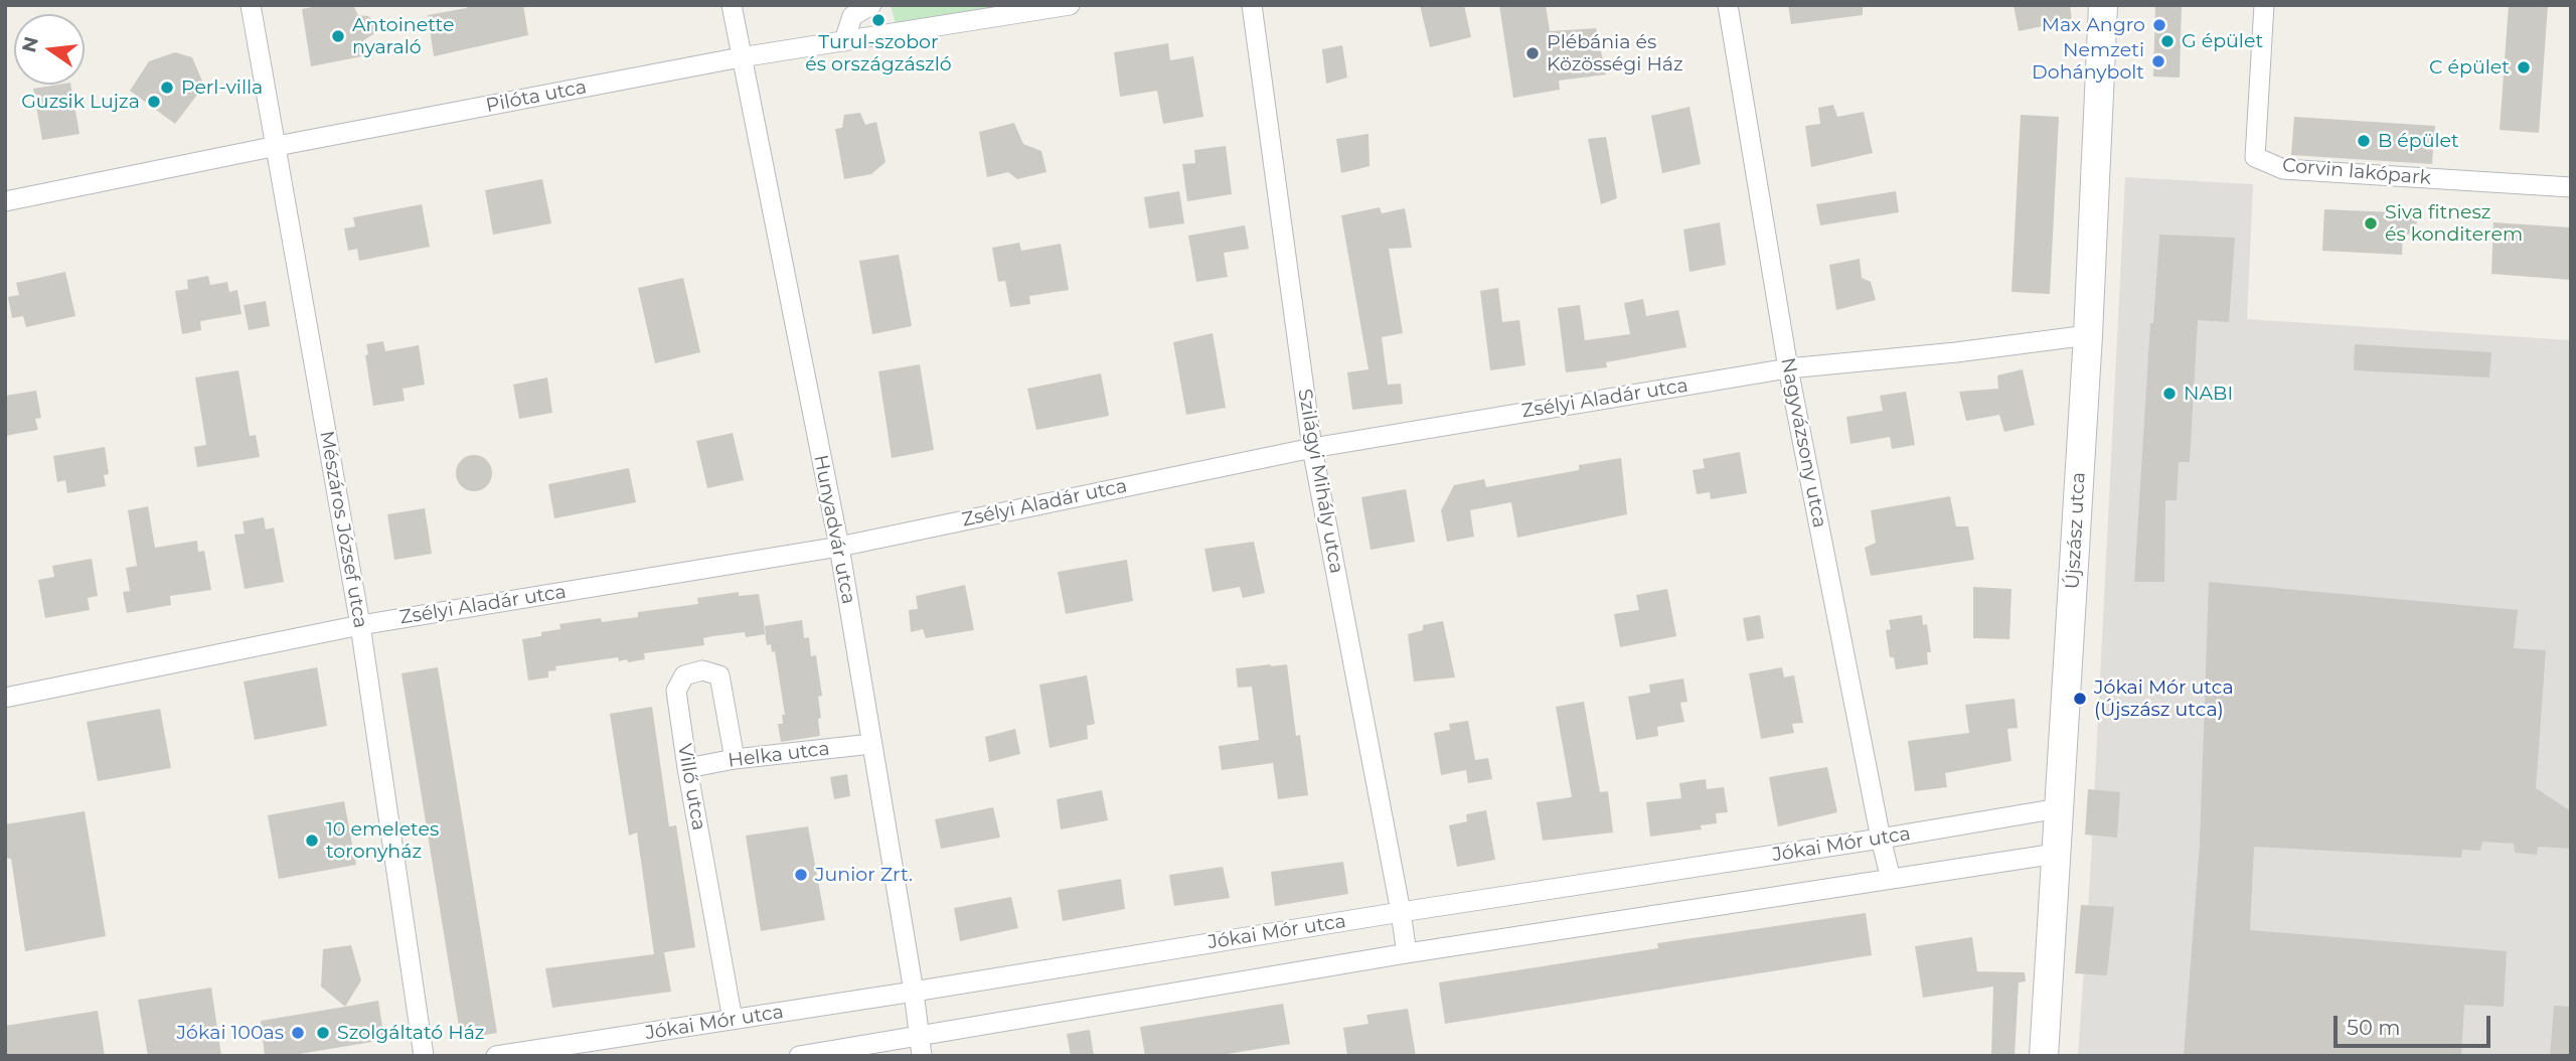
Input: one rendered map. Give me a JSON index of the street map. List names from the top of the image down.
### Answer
{
  "streets": {
    "street": [
      "Pilóta utca",
      "Corvin lakópark",
      "Zsélyi Aladár utca",
      "Nagyvázsony utca",
      "Szilágyi Mihály utca",
      "Mészáros József utca",
      "Hunyadvár utca",
      "Újszász utca",
      "Helka utca",
      "Villő utca",
      "Jókai Mór utca"
    ]
  },
  "crossings": [
    ["Pilóta utca", "Mészáros József utca"],
    ["Pilóta utca", "Hunyadvár utca"],
    ["Zsélyi Aladár utca", "Nagyvázsony utca"],
    ["Zsélyi Aladár utca", "Szilágyi Mihály utca"],
    ["Zsélyi Aladár utca", "Mészáros József utca"],
    ["Zsélyi Aladár utca", "Hunyadvár utca"],
    ["Zsélyi Aladár utca", "Újszász utca"],
    ["Nagyvázsony utca", "Jókai Mór utca"],
    ["Szilágyi Mihály utca", "Jókai Mór utca"],
    ["Hunyadvár utca", "Helka utca"],
    ["Hunyadvár utca", "Jókai Mór utca"],
    ["Újszász utca", "Jókai Mór utca"],
    ["Helka utca", "Villő utca"],
    ["Villő utca", "Jókai Mór utca"]
  ],
  "places": [
    "Turul-szobor és országzászló",
    "Max Angro",
    "Antoinette nyaraló",
    "G épület",
    "Plébánia és Közösségi Ház",
    "Nemzeti Dohánybolt",
    "C épület",
    "Perl-villa",
    "Guzsik Lujza",
    "B épület",
    "Siva fitnesz és konditerem",
    "NABI",
    "Jókai Mór utca (Újszász utca)",
    "10 emeletes toronyház",
    "Junior Zrt.",
    "Jókai 100as",
    "Szolgáltató Ház"
  ],
  "scale_bar": "50 m",
  "north": "left"
}
